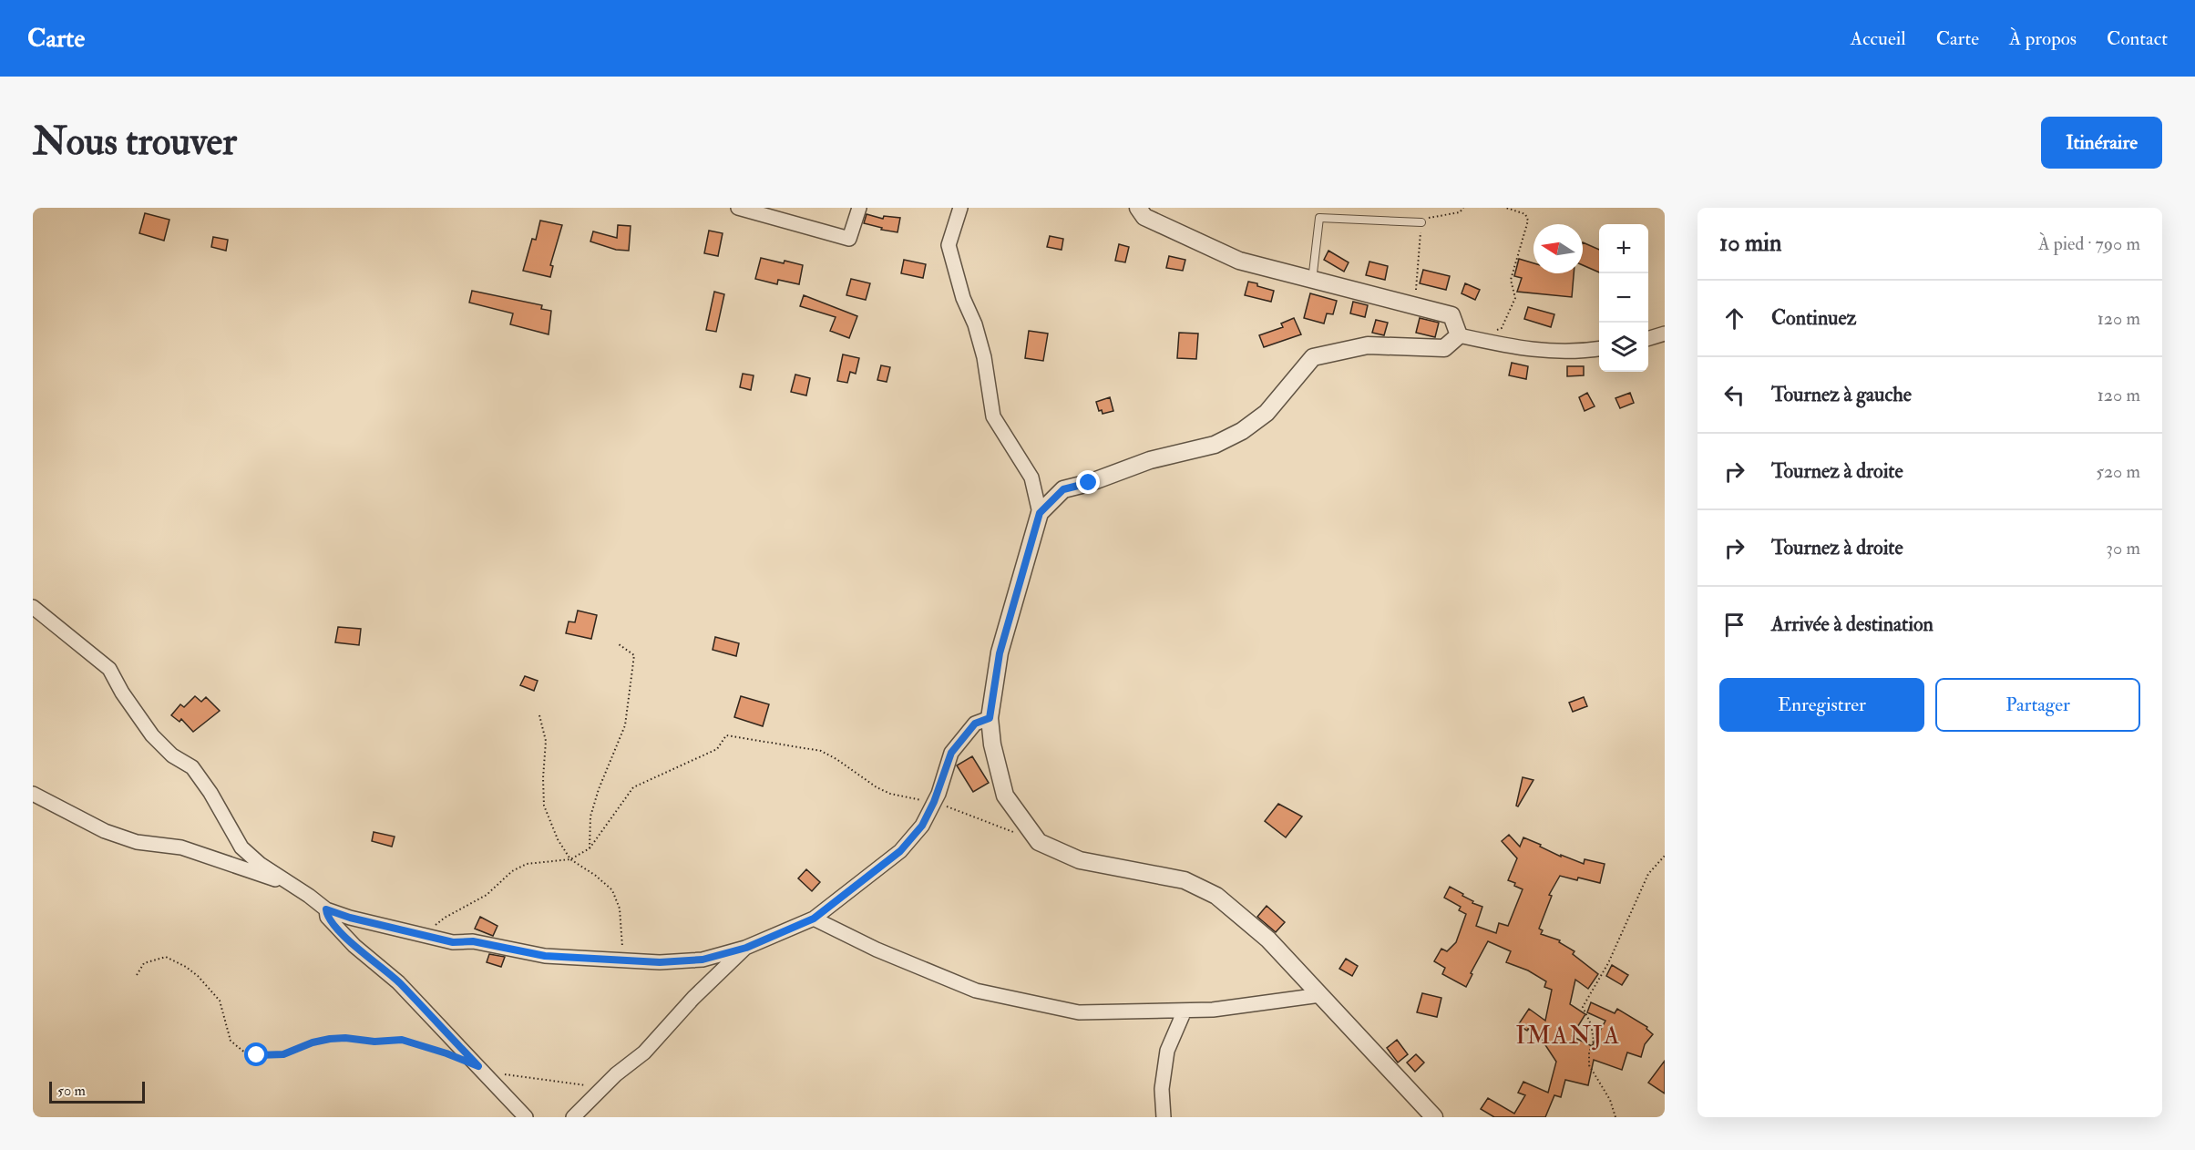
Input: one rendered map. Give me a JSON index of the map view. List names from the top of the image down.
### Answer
{
  "districts": ["IMANJA"],
  "scale_bar": "50 m",
  "north": "left",
  "page": {
    "header": "Carte",
    "nav": [
      "Accueil",
      "Carte",
      "À propos",
      "Contact"
    ],
    "buttons": [
      "Itinéraire",
      ["Enregistrer", "Partager"]
    ],
    "title": "Nous trouver",
    "heading": ["10 min", "À pied · 790 m"],
    "map_buttons": ["+", "−"],
    "list": [
      ["Continuez", "120 m"],
      ["Tournez à gauche", "120 m"],
      ["Tournez à droite", "520 m"],
      ["Tournez à droite", "30 m"],
      "Arrivée à destination"
    ],
    "scale": "50 m"
  }
}
